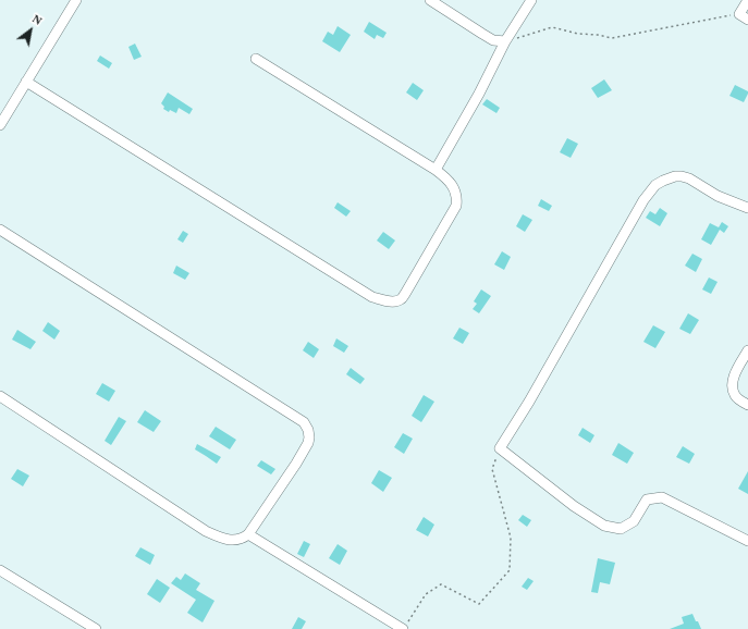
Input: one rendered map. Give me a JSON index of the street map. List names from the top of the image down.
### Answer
{
  "north": "top right"
}
